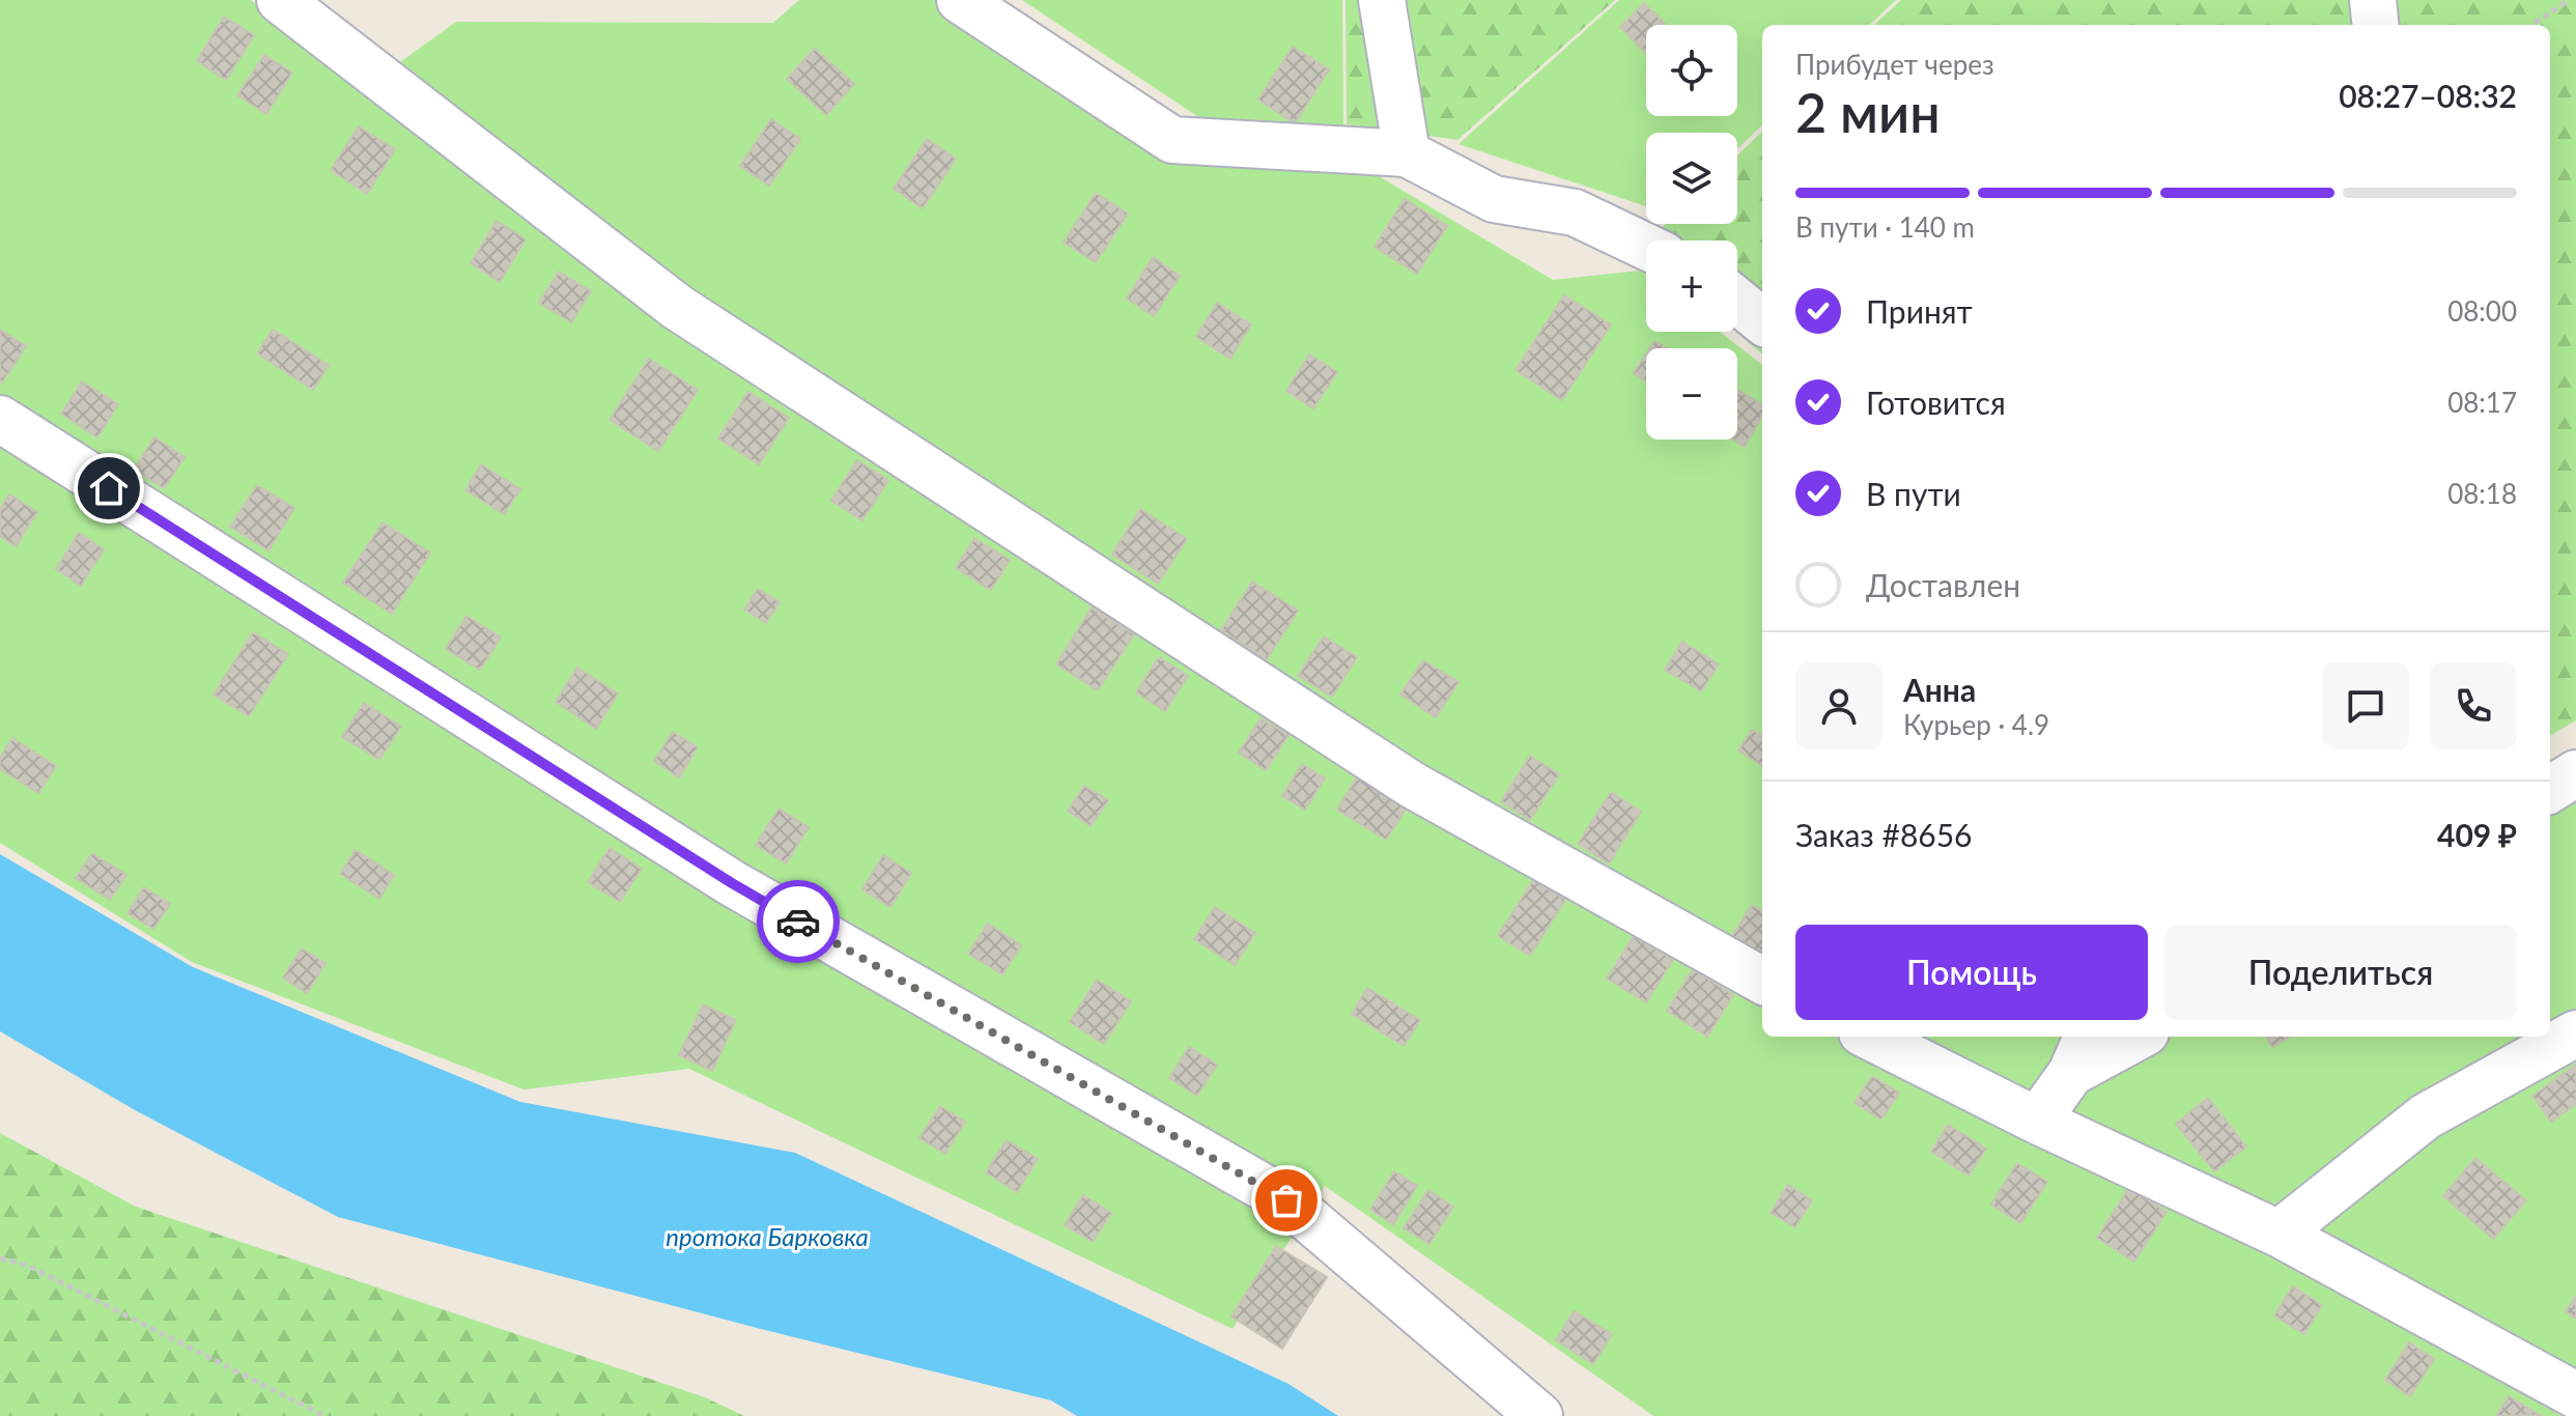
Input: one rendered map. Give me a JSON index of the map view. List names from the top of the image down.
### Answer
{
  "water": ["протока Барковка"],
  "page": {
    "map_buttons": ["+", "−"],
    "heading": ["2 мин", "Прибудет через", "08:27–08:32"],
    "panel": [
      "Анна",
      "Курьер · 4.9",
      "Заказ #8656",
      "409 ₽"
    ],
    "bar": "В пути · 140 m",
    "list": [
      ["Принят", "08:00"],
      ["Готовится", "08:17"],
      ["В пути", "08:18"],
      "Доставлен"
    ],
    "buttons": ["Помощь", "Поделиться"]
  }
}
